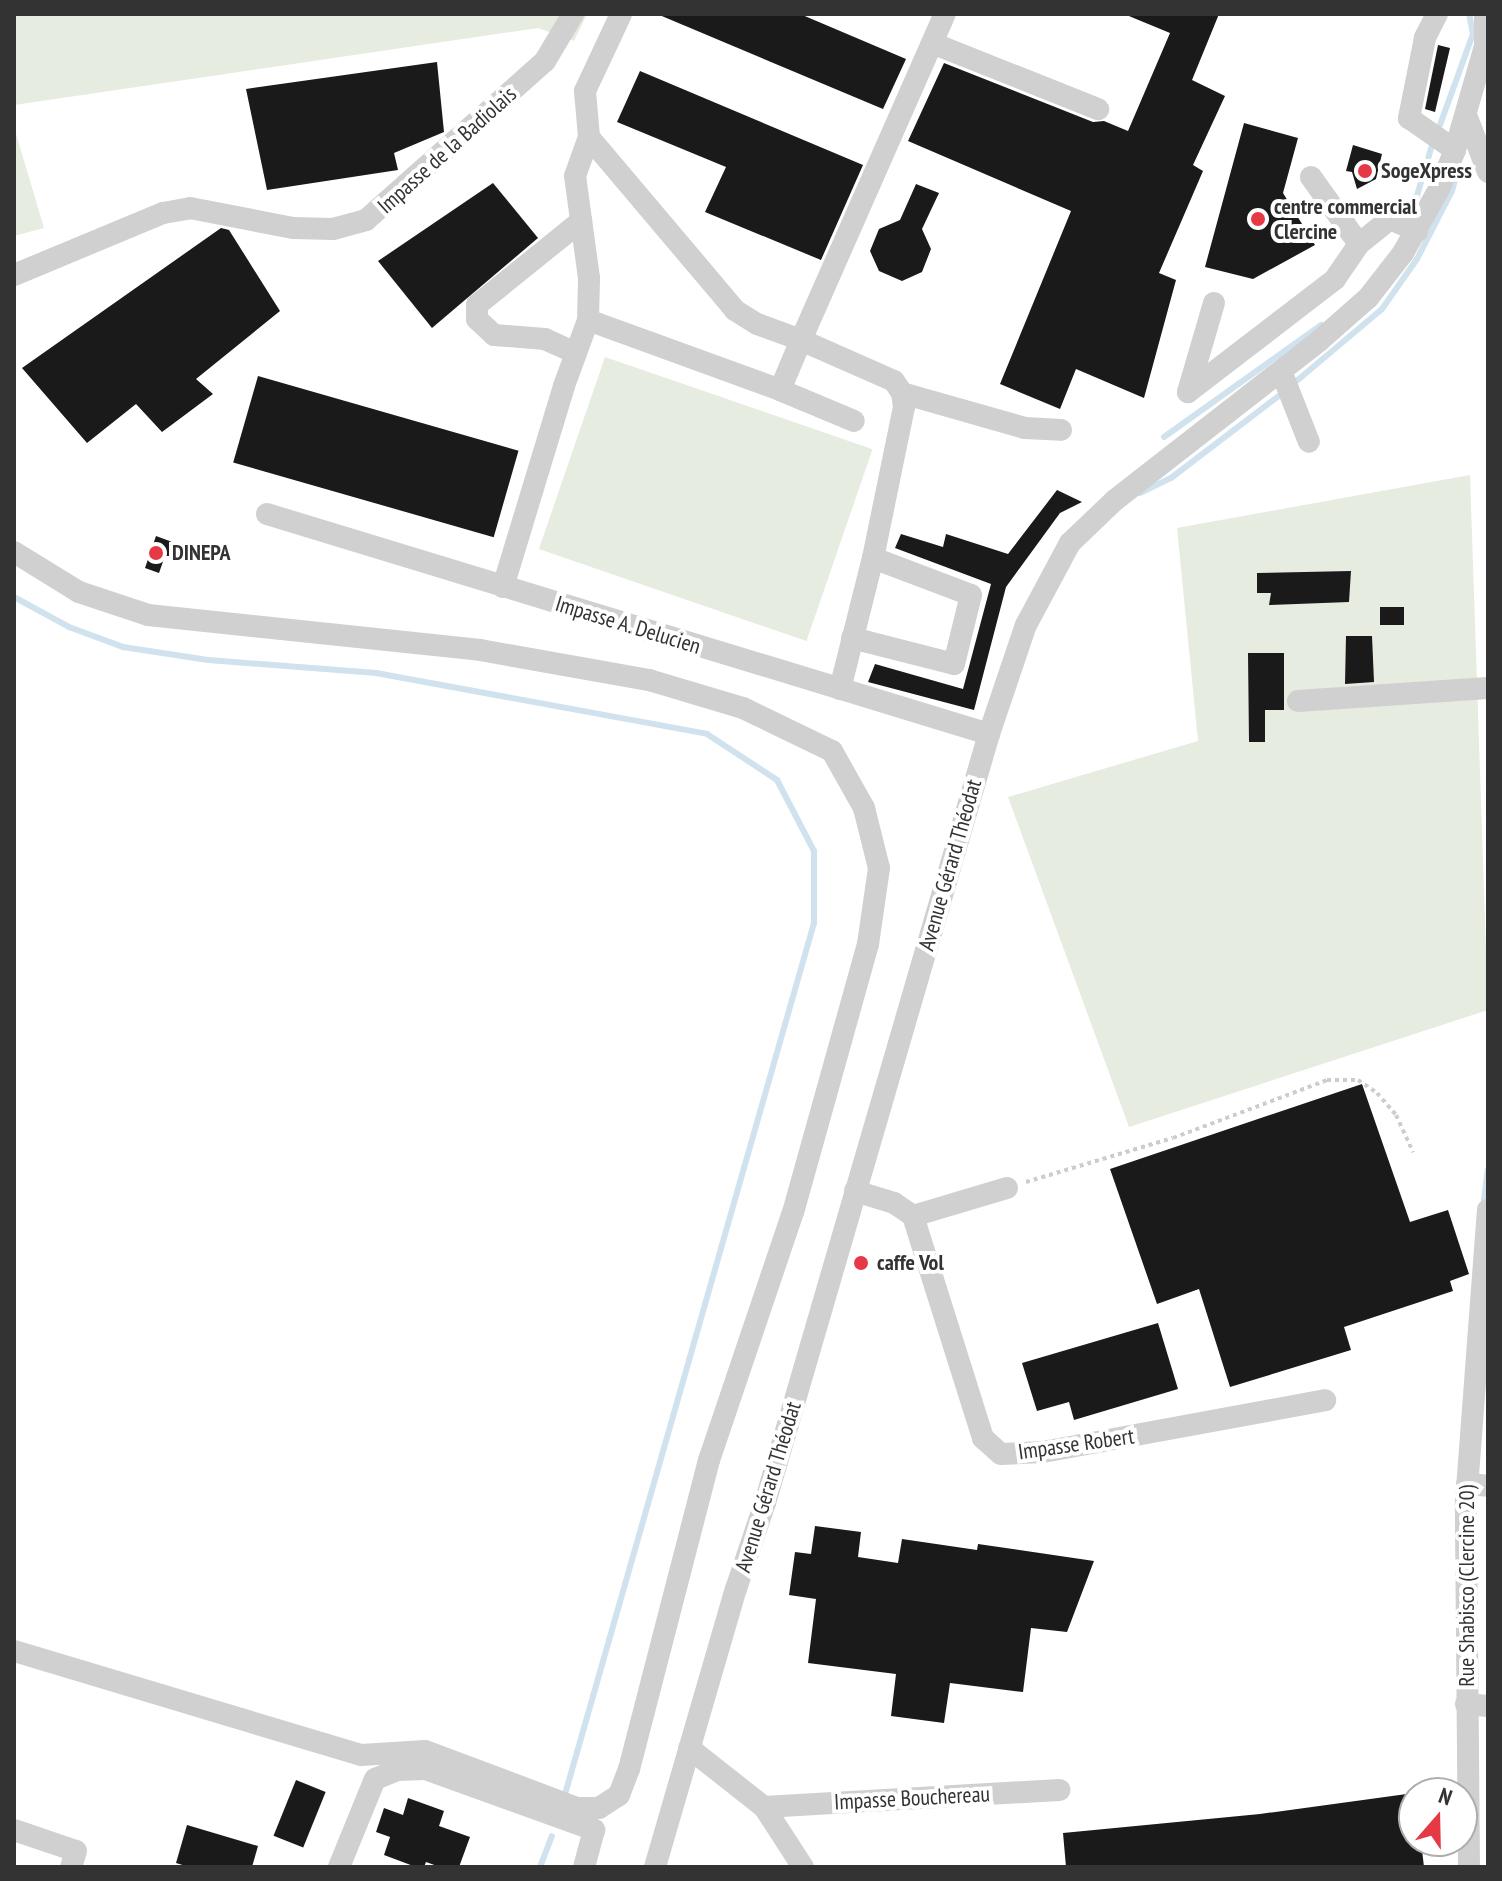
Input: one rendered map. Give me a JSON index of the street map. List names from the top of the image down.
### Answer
{
  "streets": {
    "street": [
      "Impasse de la Badiolais",
      "Impasse A. Delucien",
      "Avenue Gérard Théodat",
      "Impasse Robert",
      "Rue Shabisco (Clercine 20)",
      "Impasse Bouchereau"
    ]
  },
  "crossings": [
    ["Impasse A. Delucien", "Avenue Gérard Théodat"]
  ],
  "places": [
    "SogeXpress",
    "centre commercial Clercine",
    "DINEPA",
    "caffe Vol"
  ],
  "north": "top"
}
